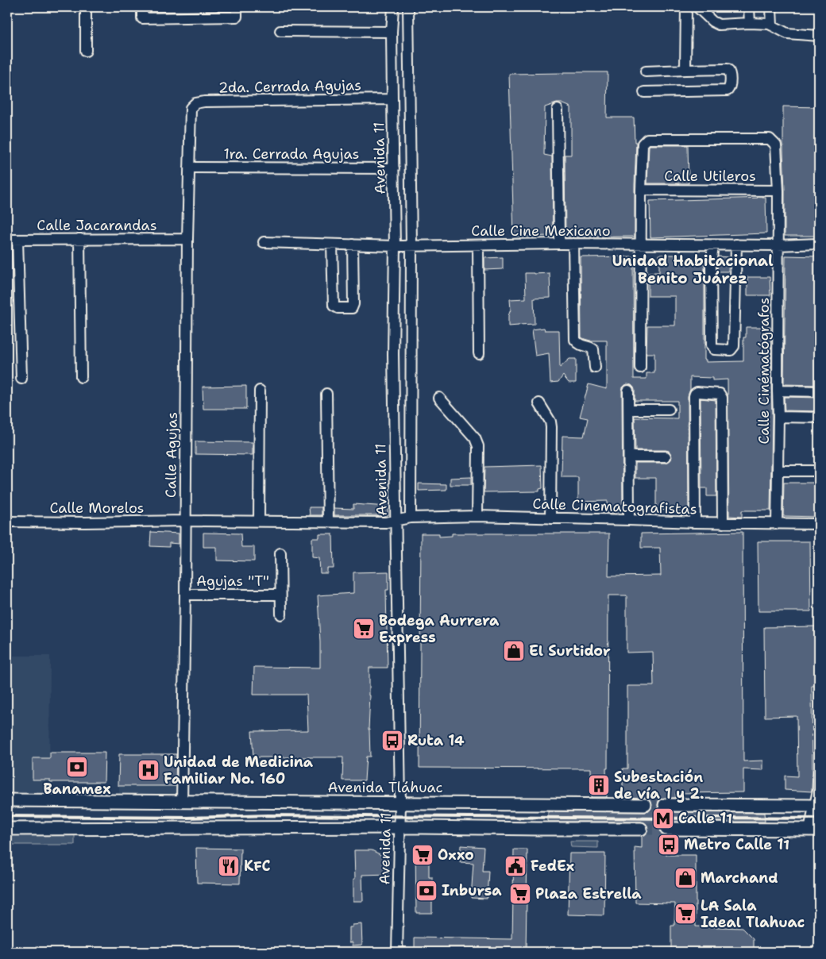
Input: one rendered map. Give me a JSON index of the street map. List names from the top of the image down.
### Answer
{
  "streets": {
    "main road": ["Avenida Tláhuac"],
    "street": [
      "2da. Cerrada Agujas",
      "1ra. Cerrada Agujas",
      "Avenida 11",
      "Calle Utileros",
      "Calle Jacarandas",
      "Calle Cine Mexicano",
      "Calle Cinématógrafos",
      "Calle Agujas",
      "Calle Cinematografistas",
      "Calle Morelos",
      "Agujas \"T\""
    ]
  },
  "crossings": [
    ["2da. Cerrada Agujas", "Avenida 11"],
    ["2da. Cerrada Agujas", "Calle Agujas"],
    ["1ra. Cerrada Agujas", "Avenida 11"],
    ["1ra. Cerrada Agujas", "Calle Agujas"],
    ["Avenida 11", "Calle Cine Mexicano"],
    ["Avenida 11", "Calle Cinematografistas"],
    ["Avenida 11", "Calle Morelos"],
    ["Avenida 11", "Avenida Tláhuac"],
    ["Calle Utileros", "Calle Cinématógrafos"],
    ["Calle Jacarandas", "Calle Agujas"],
    ["Calle Cine Mexicano", "Calle Cinématógrafos"],
    ["Calle Cinématógrafos", "Calle Cinematografistas"],
    ["Calle Agujas", "Calle Morelos"],
    ["Calle Agujas", "Agujas \"T\""],
    ["Calle Agujas", "Avenida Tláhuac"],
    ["Calle Cinematografistas", "Calle Morelos"]
  ],
  "districts": ["Unidad Habitacional Benito Juárez"],
  "places": {
    "supermarket": [
      "Bodega Aurrera Express",
      "Oxxo",
      "Plaza Estrella",
      "LA Sala Ideal Tlahuac"
    ],
    "shop": ["El Surtidor", "Marchand"],
    "bus stop": ["Ruta 14", "Metro Calle 11"],
    "bank": ["Banamex", "Inbursa"],
    "hospital": ["Unidad de Medicina Familiar No. 160"],
    "building": ["Subestación de vía 1 y 2."],
    "metro station": ["Calle 11"],
    "restaurant": ["KFC"],
    "public building": ["FedEx"]
  }
}
